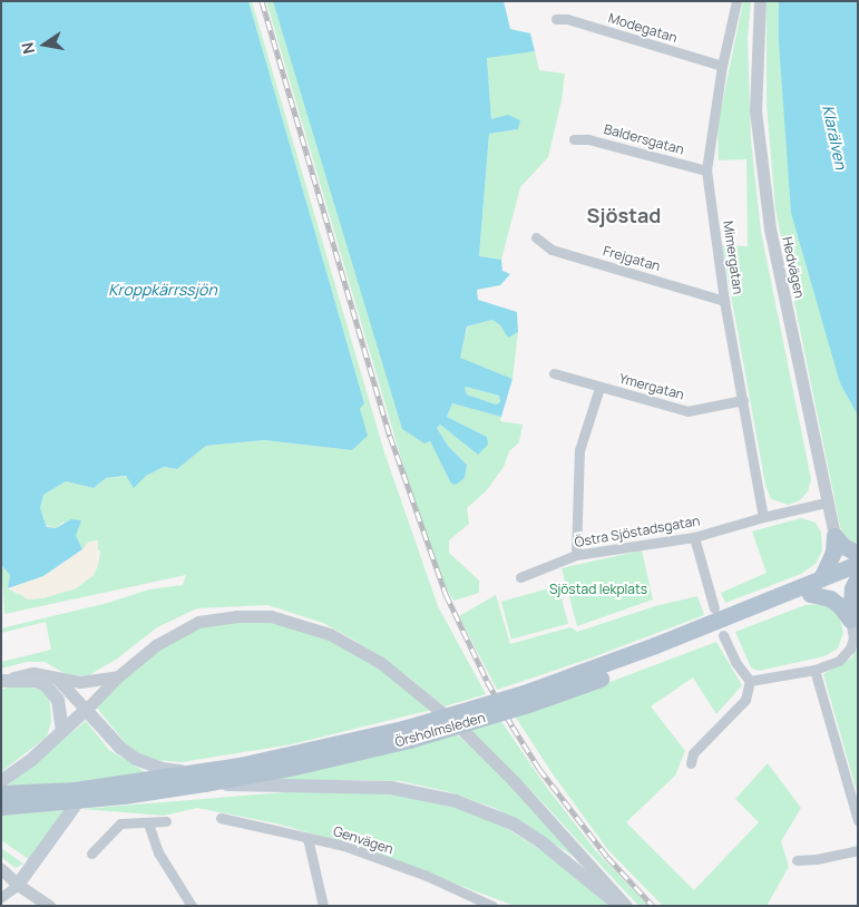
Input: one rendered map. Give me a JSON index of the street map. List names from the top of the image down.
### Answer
{
  "streets": {
    "main road": ["Örsholmsleden"],
    "street": [
      "Modegatan",
      "Baldersgatan",
      "Mimergatan",
      "Frejgatan",
      "Hedvägen",
      "Ymergatan",
      "Östra Sjöstadsgatan",
      "Genvägen"
    ]
  },
  "crossings": [
    ["Modegatan", "Mimergatan"],
    ["Baldersgatan", "Mimergatan"],
    ["Mimergatan", "Frejgatan"],
    ["Mimergatan", "Ymergatan"],
    ["Mimergatan", "Östra Sjöstadsgatan"],
    ["Hedvägen", "Östra Sjöstadsgatan"]
  ],
  "districts": ["Sjöstad"],
  "water": ["Klarälven", "Kroppkärrssjön"],
  "parks": ["Sjöstad lekplats"],
  "north": "left"
}
